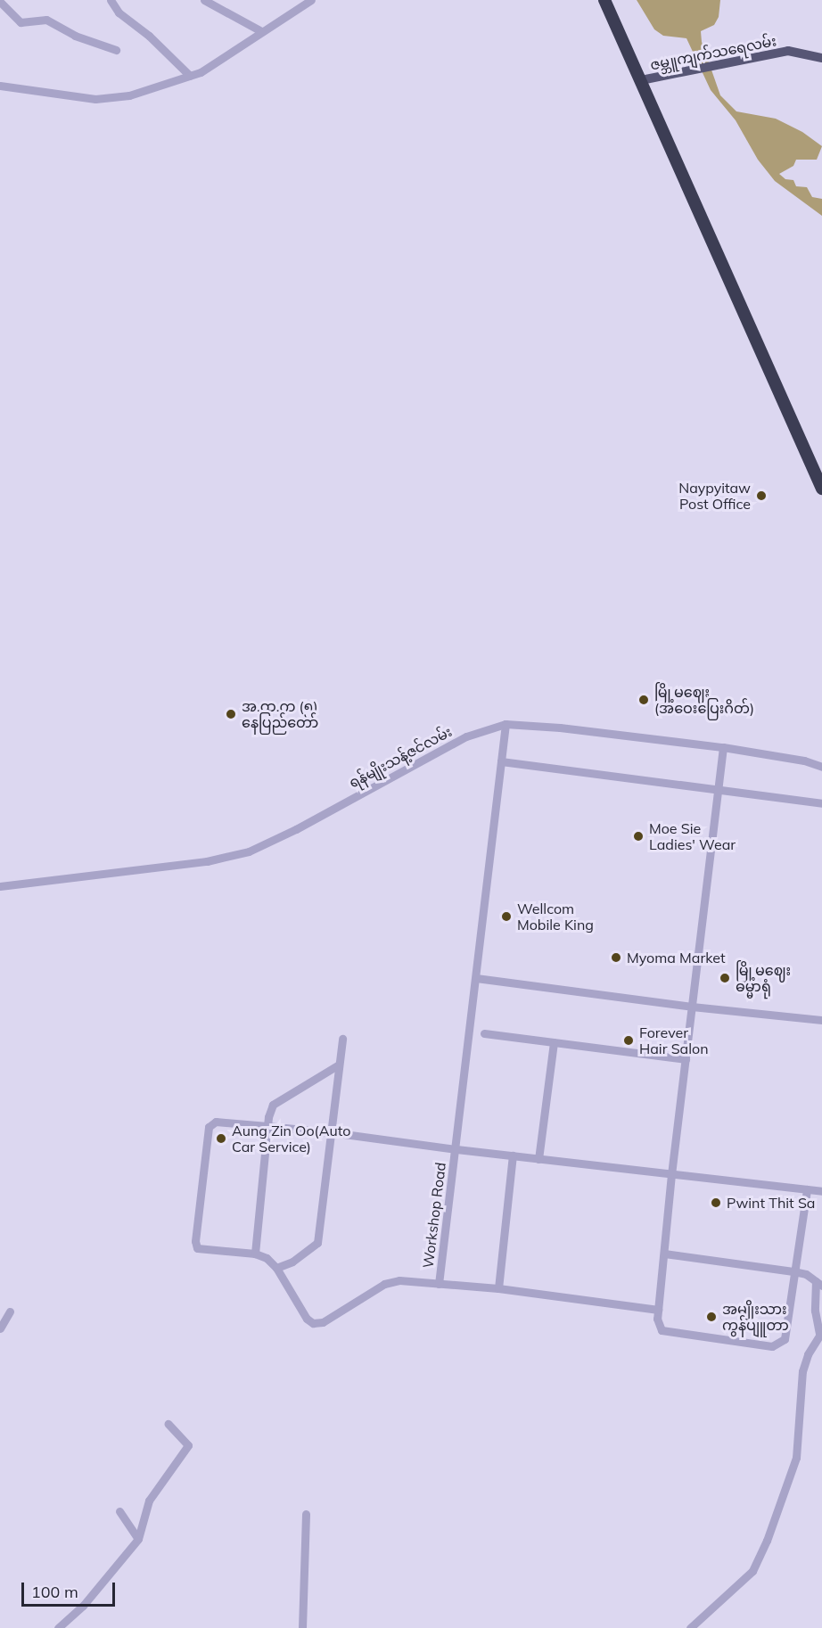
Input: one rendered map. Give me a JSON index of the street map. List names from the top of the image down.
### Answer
{
  "streets": {
    "main road": ["ဇမ္ဘူကျက်သရေလမ်း"],
    "street": ["ရန်မျိုးသန့်ဇင်လမ်း", "Workshop Road"]
  },
  "crossings": [
    ["ရန်မျိုးသန့်ဇင်လမ်း", "Workshop Road"]
  ],
  "places": [
    "Naypyitaw Post Office",
    "မြို့မဈေး (အဝေးပြေးဂိတ်)",
    "အ.ထ.က (၅) နေပြည်တော်",
    "Moe Sie Ladies' Wear",
    "Wellcom Mobile King",
    "Myoma Market",
    "မြို့မဈေး ဓမ္မာရုံ",
    "Forever Hair Salon",
    "Aung Zin Oo(Auto Car Service)",
    "Pwint Thit Sa",
    "အမျိုးသား ကွန်ပျူတာ"
  ],
  "scale_bar": "100 m"
}
